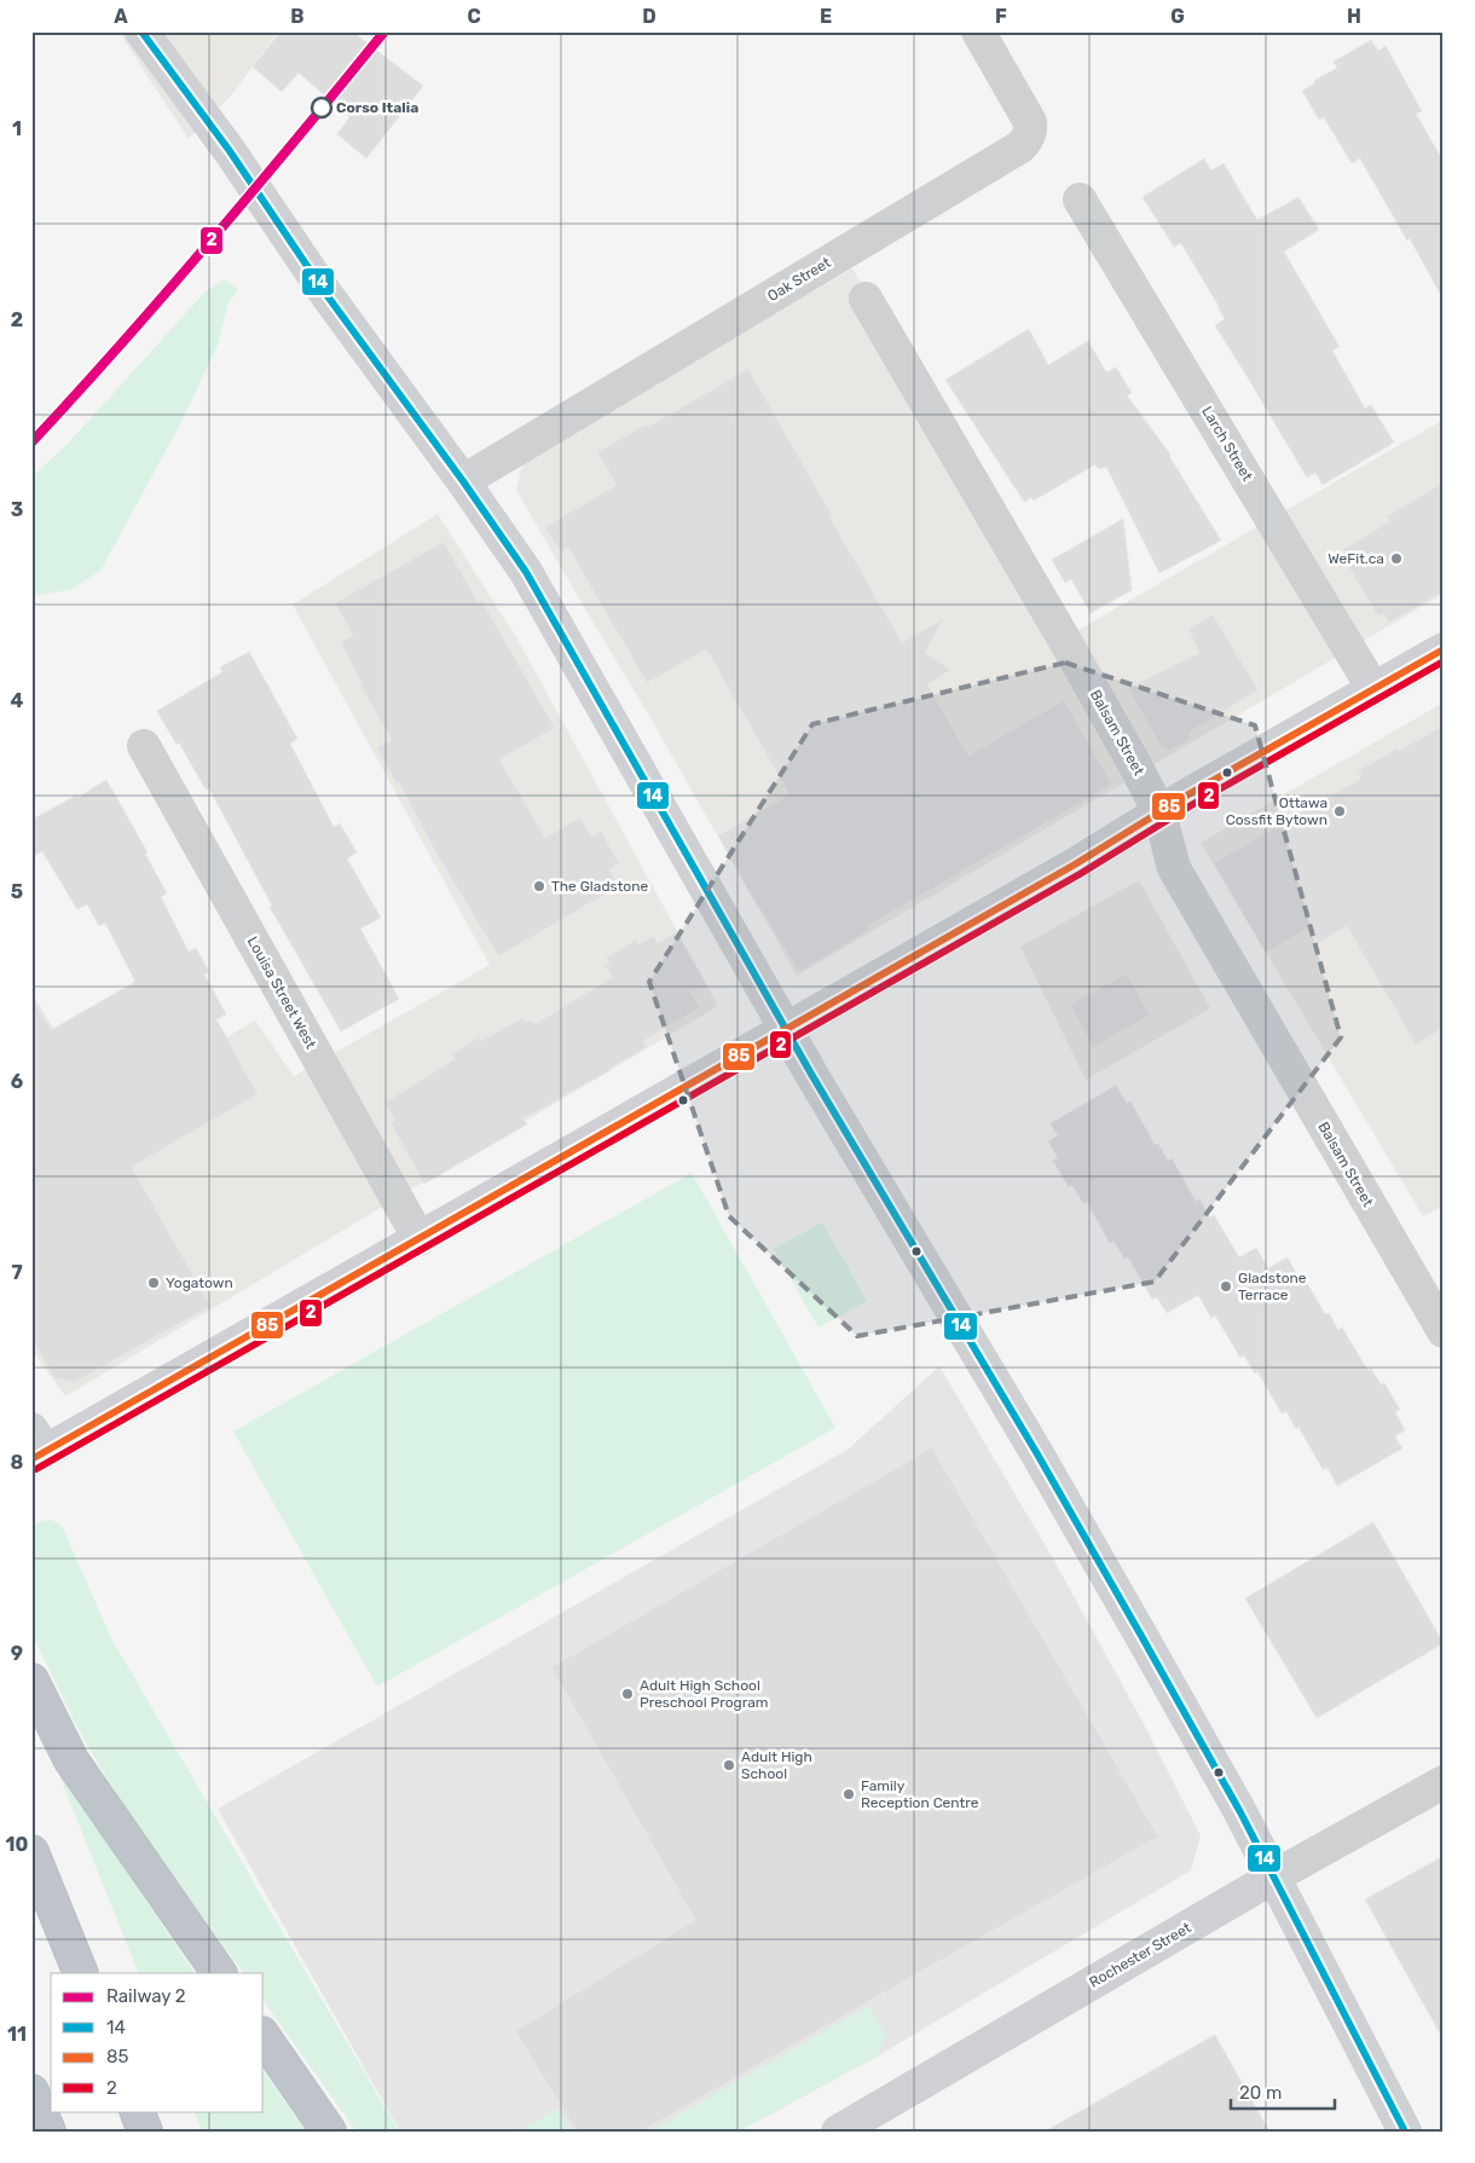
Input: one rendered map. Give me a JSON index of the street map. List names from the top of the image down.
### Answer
{
  "streets": {
    "main road": ["Rochester Street"],
    "street": [
      "Oak Street",
      "Larch Street",
      "Balsam Street",
      "Louisa Street West"
    ]
  },
  "places": [
    "Corso Italia",
    "WeFit.ca",
    "Ottawa Cossfit Bytown",
    "The Gladstone",
    "Yogatown",
    "Gladstone Terrace",
    "Adult High School Preschool Program",
    "Adult High School",
    "Family Reception Centre"
  ],
  "lines": [
    "rail line 2",
    "transit line 14",
    "transit line 85",
    "transit line 2"
  ],
  "legend": [
    "Railway 2",
    "14",
    "85",
    "2"
  ],
  "scale_bar": "20 m",
  "grid": {
    "columns": [
      "A",
      "B",
      "C",
      "D",
      "E",
      "F",
      "G",
      "H"
    ],
    "rows": [
      "1",
      "2",
      "3",
      "4",
      "5",
      "6",
      "7",
      "8",
      "9",
      "10",
      "11"
    ]
  }
}
